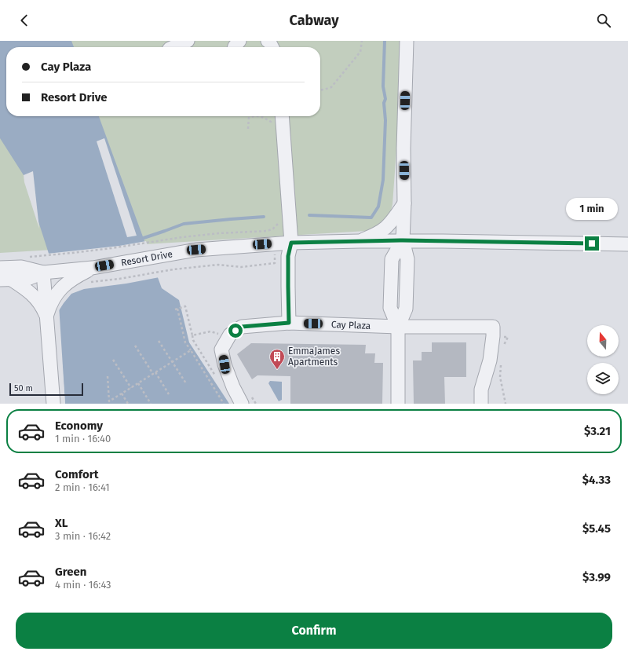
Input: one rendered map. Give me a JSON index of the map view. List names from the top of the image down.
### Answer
{
  "streets": {
    "street": ["Resort Drive", "Cay Plaza"]
  },
  "places": {
    "building": ["EmmaJames Apartments"]
  },
  "scale_bar": "50 m",
  "north": "top",
  "page": {
    "header": "Cabway",
    "banner": ["Cay Plaza", "Resort Drive"],
    "bubble": "1 min",
    "scale": "50 m",
    "list": [
      {
        "name": "Economy",
        "note": "1 min · 16:40",
        "value": "$3.21"
      },
      {
        "name": "Comfort",
        "note": "2 min · 16:41",
        "value": "$4.33"
      },
      {
        "name": "XL",
        "note": "3 min · 16:42",
        "value": "$5.45"
      },
      {
        "name": "Green",
        "note": "4 min · 16:43",
        "value": "$3.99"
      }
    ],
    "buttons": "Confirm"
  }
}
